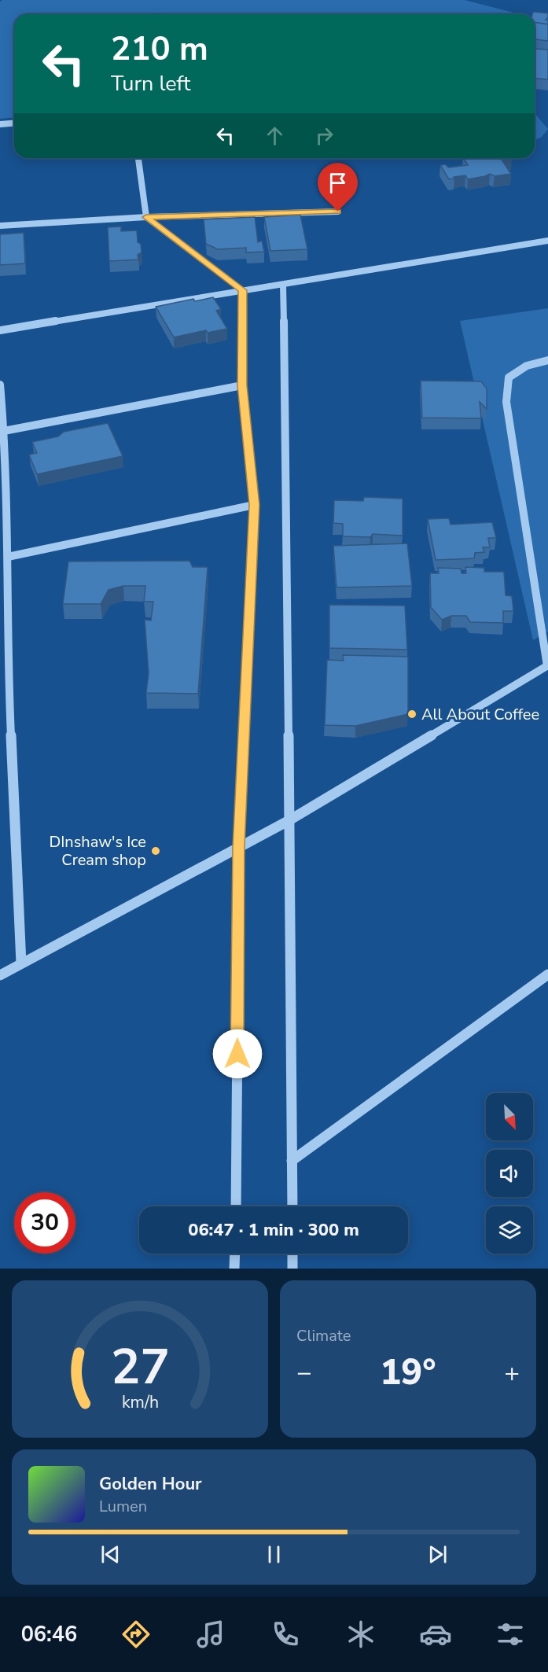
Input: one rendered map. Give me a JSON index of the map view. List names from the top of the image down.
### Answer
{
  "places": ["All About Coffee", "DInshaw's Ice Cream shop"],
  "north": "bottom right",
  "page": {
    "turn": ["210 m", "Turn left"],
    "limit": "30",
    "trip": "06:47 · 1 min · 300 m",
    "tile": "Climate",
    "heat": ["−", "19°", "+"],
    "song": ["Golden Hour", "Lumen"],
    "tabs": "06:46",
    "gauge": ["27", "km/h"]
  }
}
